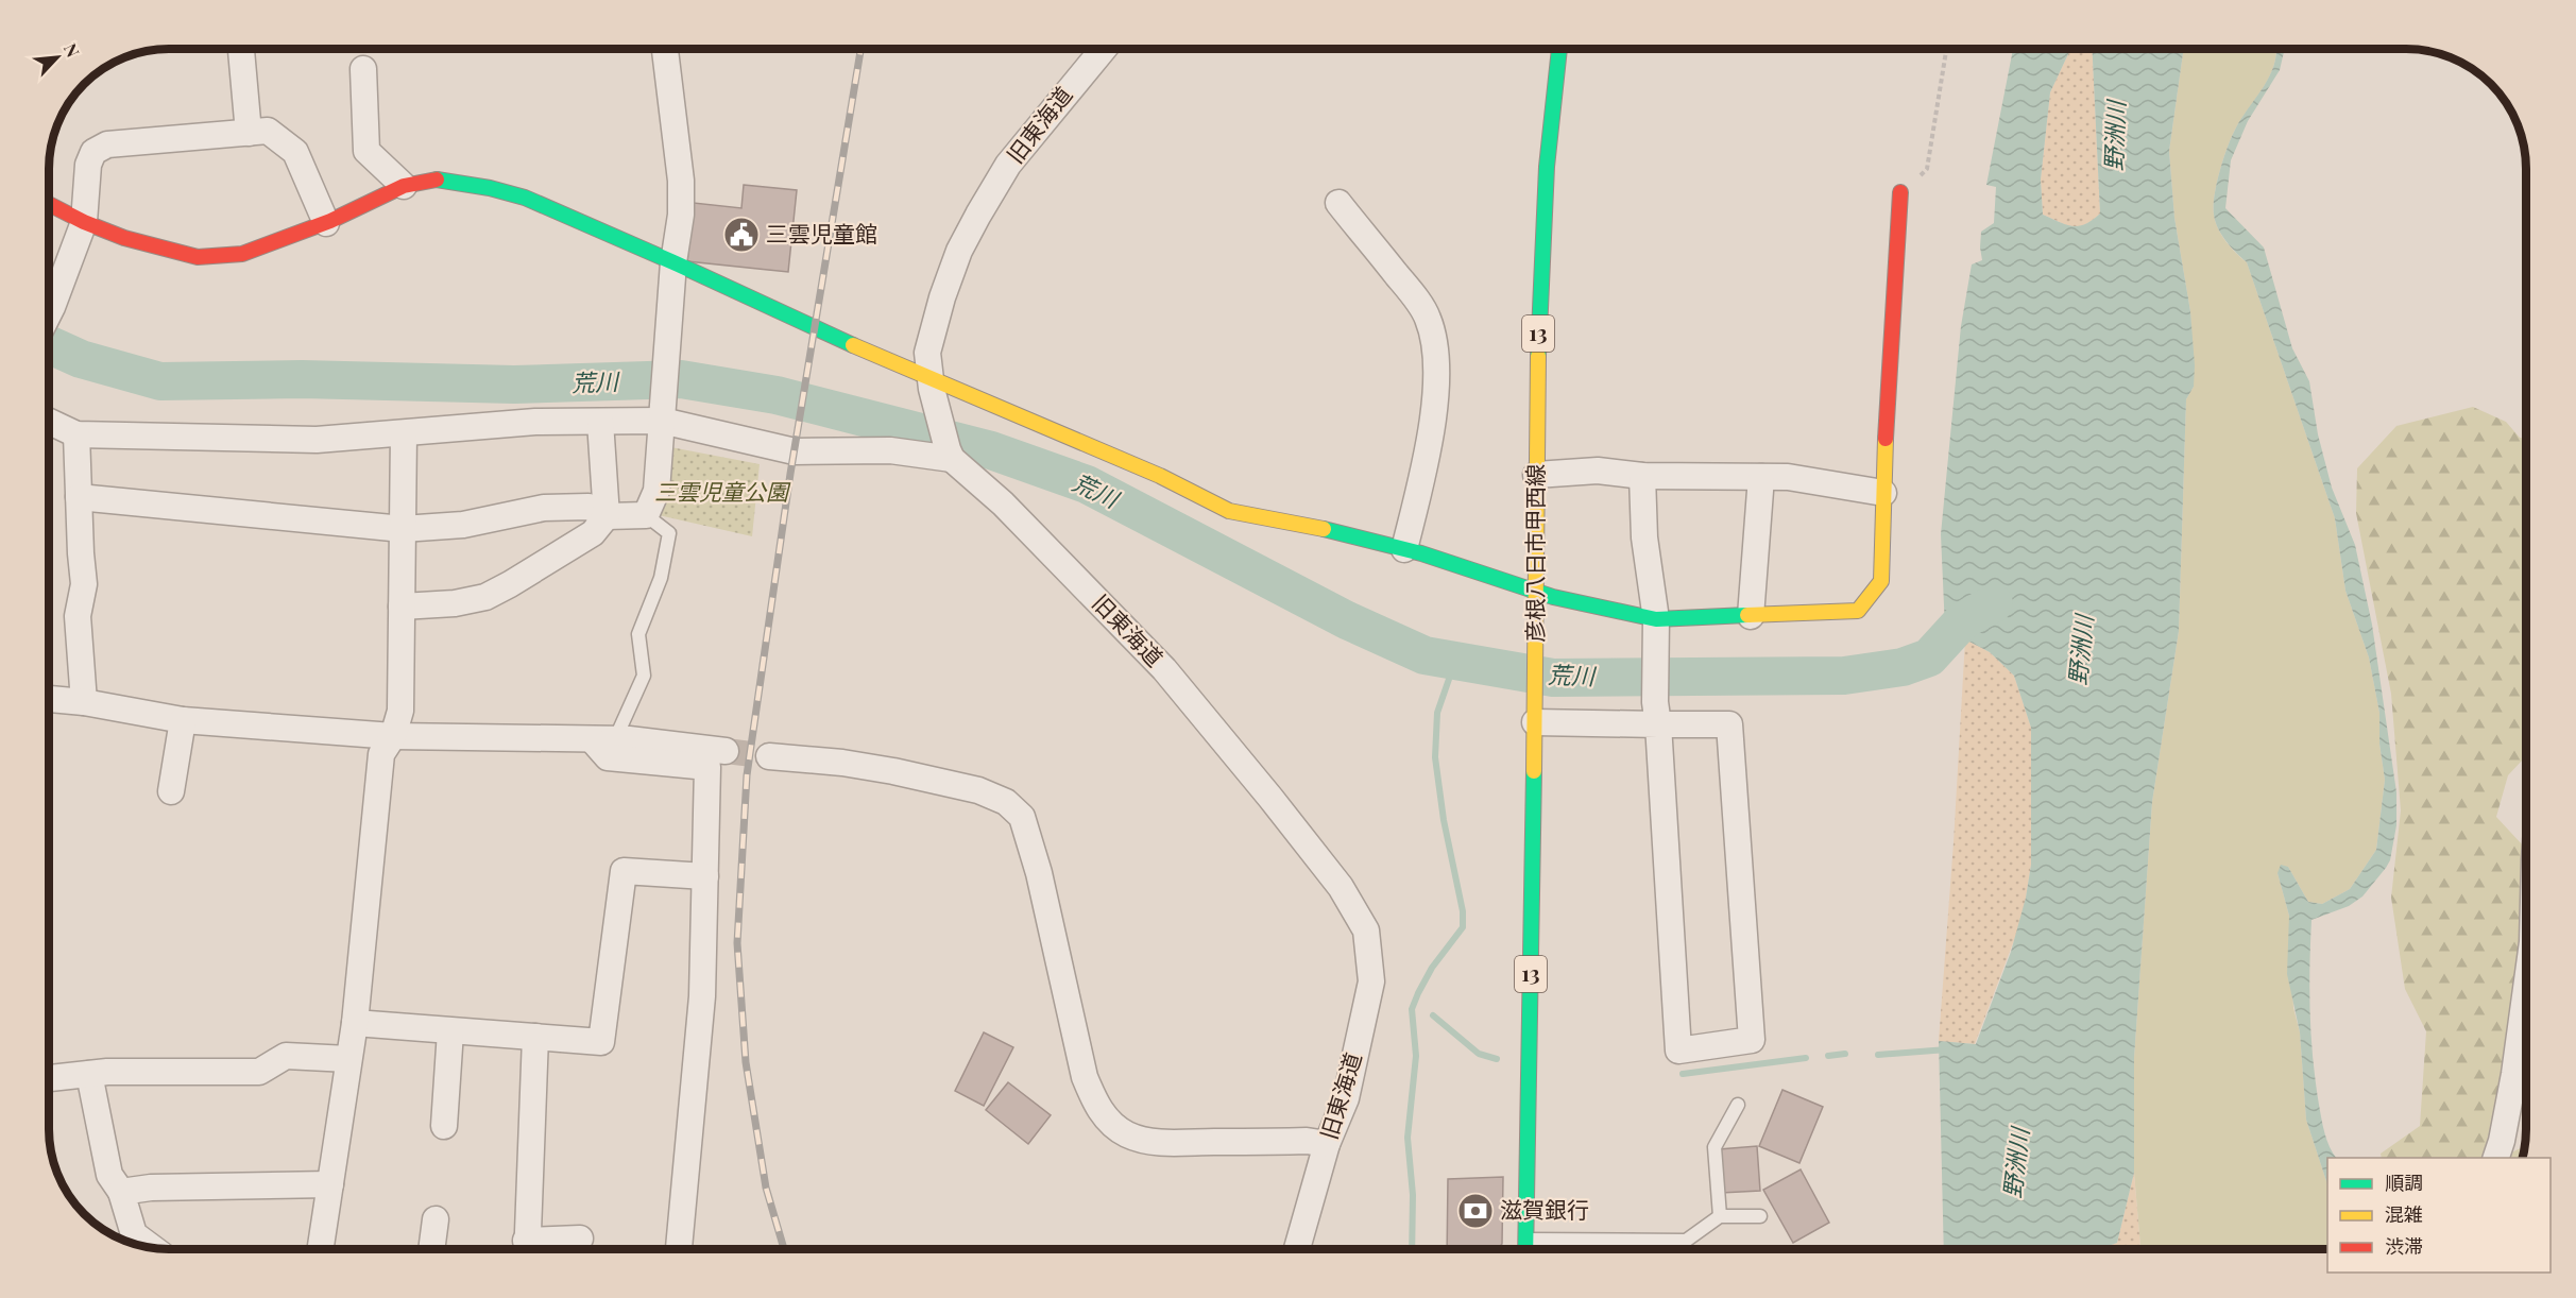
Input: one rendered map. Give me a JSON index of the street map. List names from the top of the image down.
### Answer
{
  "streets": {
    "street": ["旧東海道", "13", "彦根八日市甲西線"]
  },
  "water": ["野洲川", "荒川"],
  "parks": ["三雲児童公園"],
  "places": {
    "public building": ["三雲児童館"],
    "bank": ["滋賀銀行"]
  },
  "legend": ["順調", "混雑", "渋滞"],
  "north": "top right"
}
